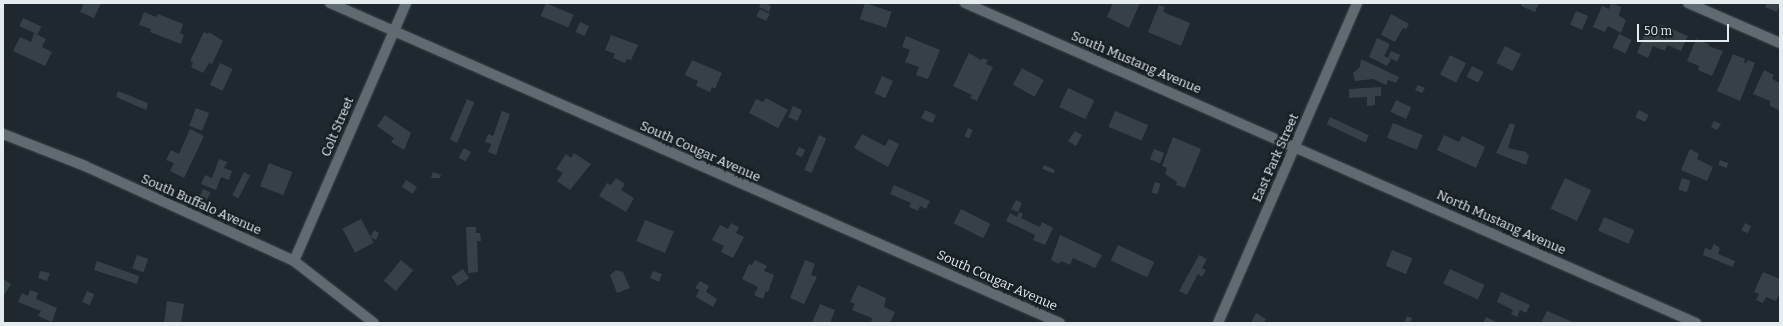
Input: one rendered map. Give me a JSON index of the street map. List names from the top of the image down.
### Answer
{
  "streets": {
    "street": [
      "South Mustang Avenue",
      "Colt Street",
      "South Cougar Avenue",
      "East Park Street",
      "South Buffalo Avenue",
      "North Mustang Avenue"
    ]
  },
  "crossings": [
    ["South Mustang Avenue", "East Park Street"],
    ["South Mustang Avenue", "North Mustang Avenue"],
    ["Colt Street", "South Cougar Avenue"],
    ["Colt Street", "South Buffalo Avenue"],
    ["East Park Street", "North Mustang Avenue"]
  ],
  "scale_bar": "50 m"
}
